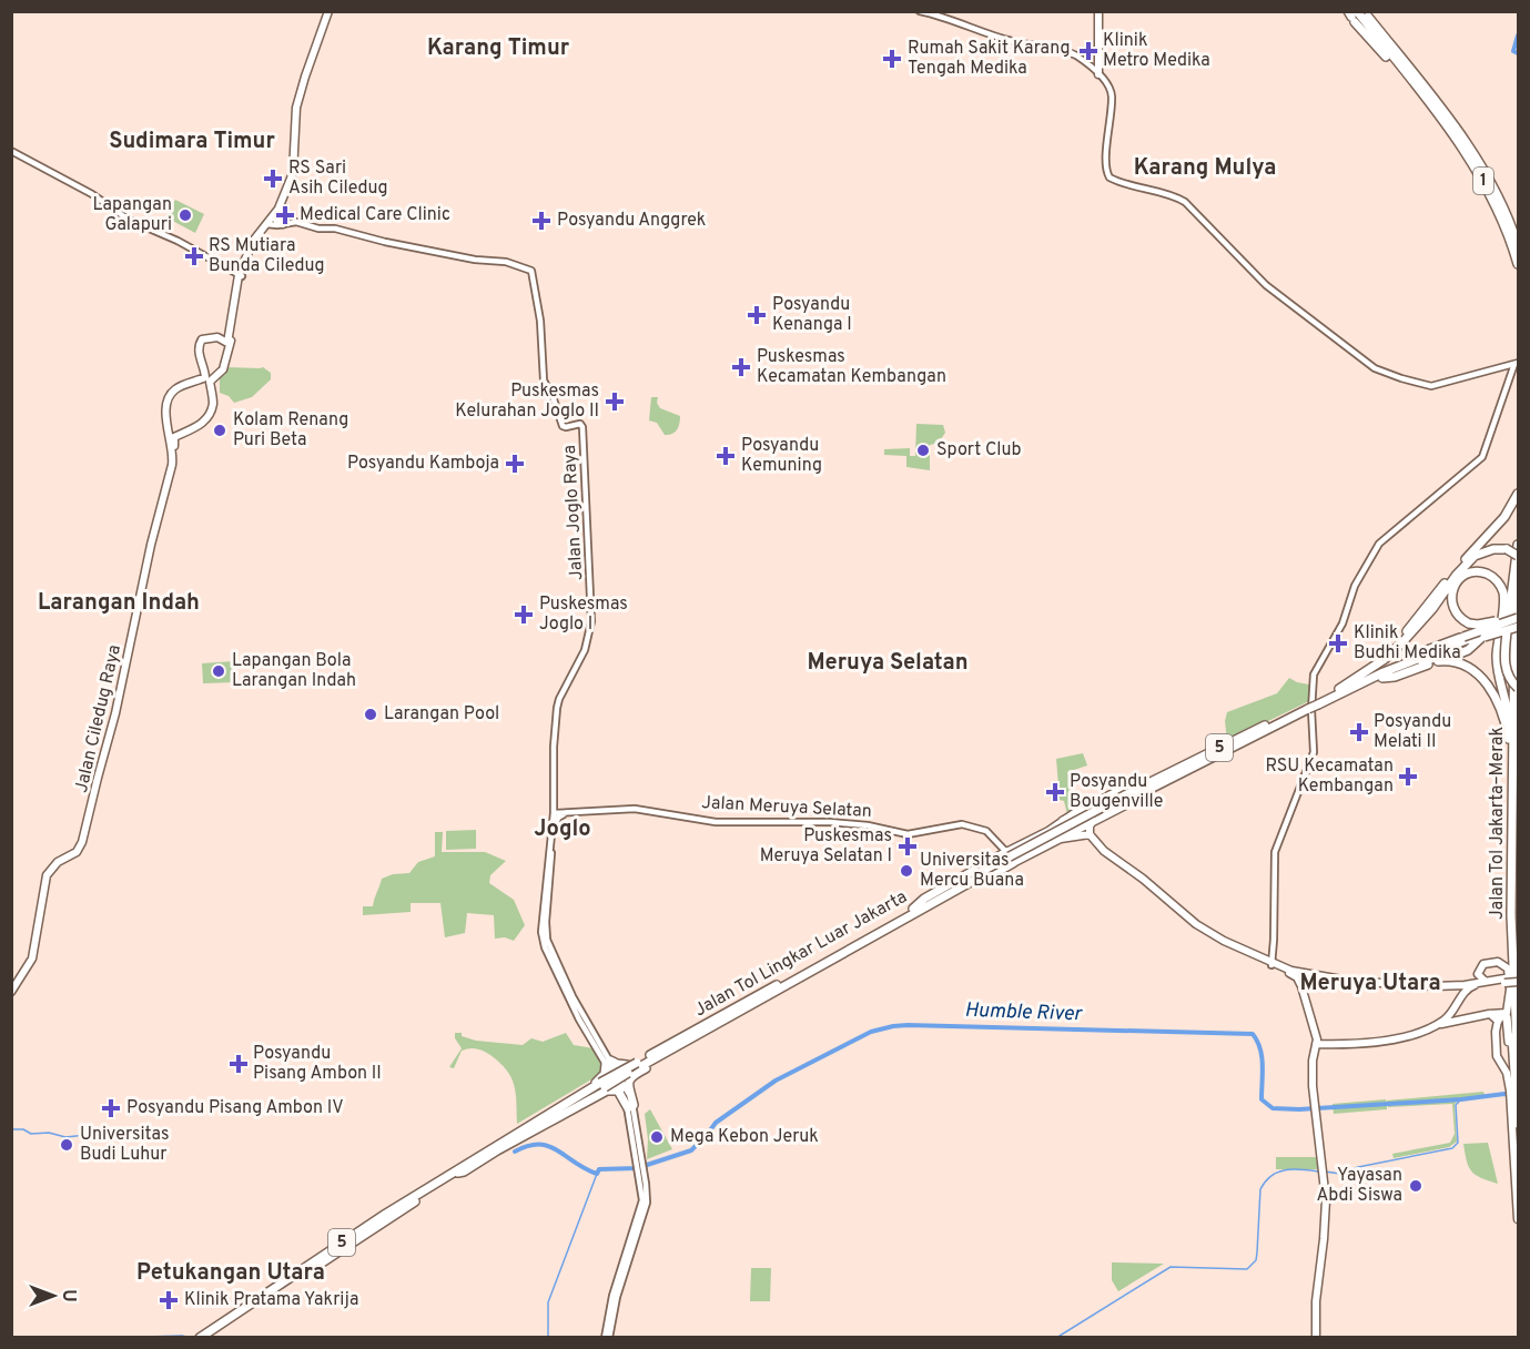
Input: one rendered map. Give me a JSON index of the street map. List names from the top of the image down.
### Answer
{
  "streets": {
    "highway": [
      "1",
      "5",
      "Jalan Tol Jakarta–Merak",
      "Jalan Tol Lingkar Luar Jakarta"
    ],
    "main road": ["Jalan Joglo Raya", "Jalan Ciledug Raya", "Jalan Meruya Selatan"]
  },
  "crossings": [
    ["Jalan Joglo Raya", "Jalan Meruya Selatan"]
  ],
  "districts": [
    "Karang Timur",
    "Sudimara Timur",
    "Karang Mulya",
    "Larangan Indah",
    "Meruya Selatan",
    "Joglo",
    "Meruya Utara",
    "Petukangan Utara"
  ],
  "water": ["Humble River"],
  "places": {
    "health": [
      "Klinik Metro Medika",
      "Rumah Sakit Karang Tengah Medika",
      "RS Sari Asih Ciledug",
      "Medical Care Clinic",
      "Posyandu Anggrek",
      "RS Mutiara Bunda Ciledug",
      "Posyandu Kenanga I",
      "Puskesmas Kecamatan Kembangan",
      "Puskesmas Kelurahan Joglo II",
      "Posyandu Kemuning",
      "Posyandu Kamboja",
      "Puskesmas Joglo I",
      "Klinik Budhi Medika",
      "Posyandu Melati II",
      "RSU Kecamatan Kembangan",
      "Posyandu Bougenville",
      "Puskesmas Meruya Selatan I",
      "Posyandu Pisang Ambon II",
      "Posyandu Pisang Ambon IV",
      "Klinik Pratama Yakrija"
    ],
    "other": [
      "Lapangan Galapuri",
      "Kolam Renang Puri Beta",
      "Sport Club",
      "Lapangan Bola Larangan Indah",
      "Larangan Pool",
      "Universitas Mercu Buana",
      "Mega Kebon Jeruk",
      "Universitas Budi Luhur",
      "Yayasan Abdi Siswa"
    ]
  },
  "north": "right"
}
